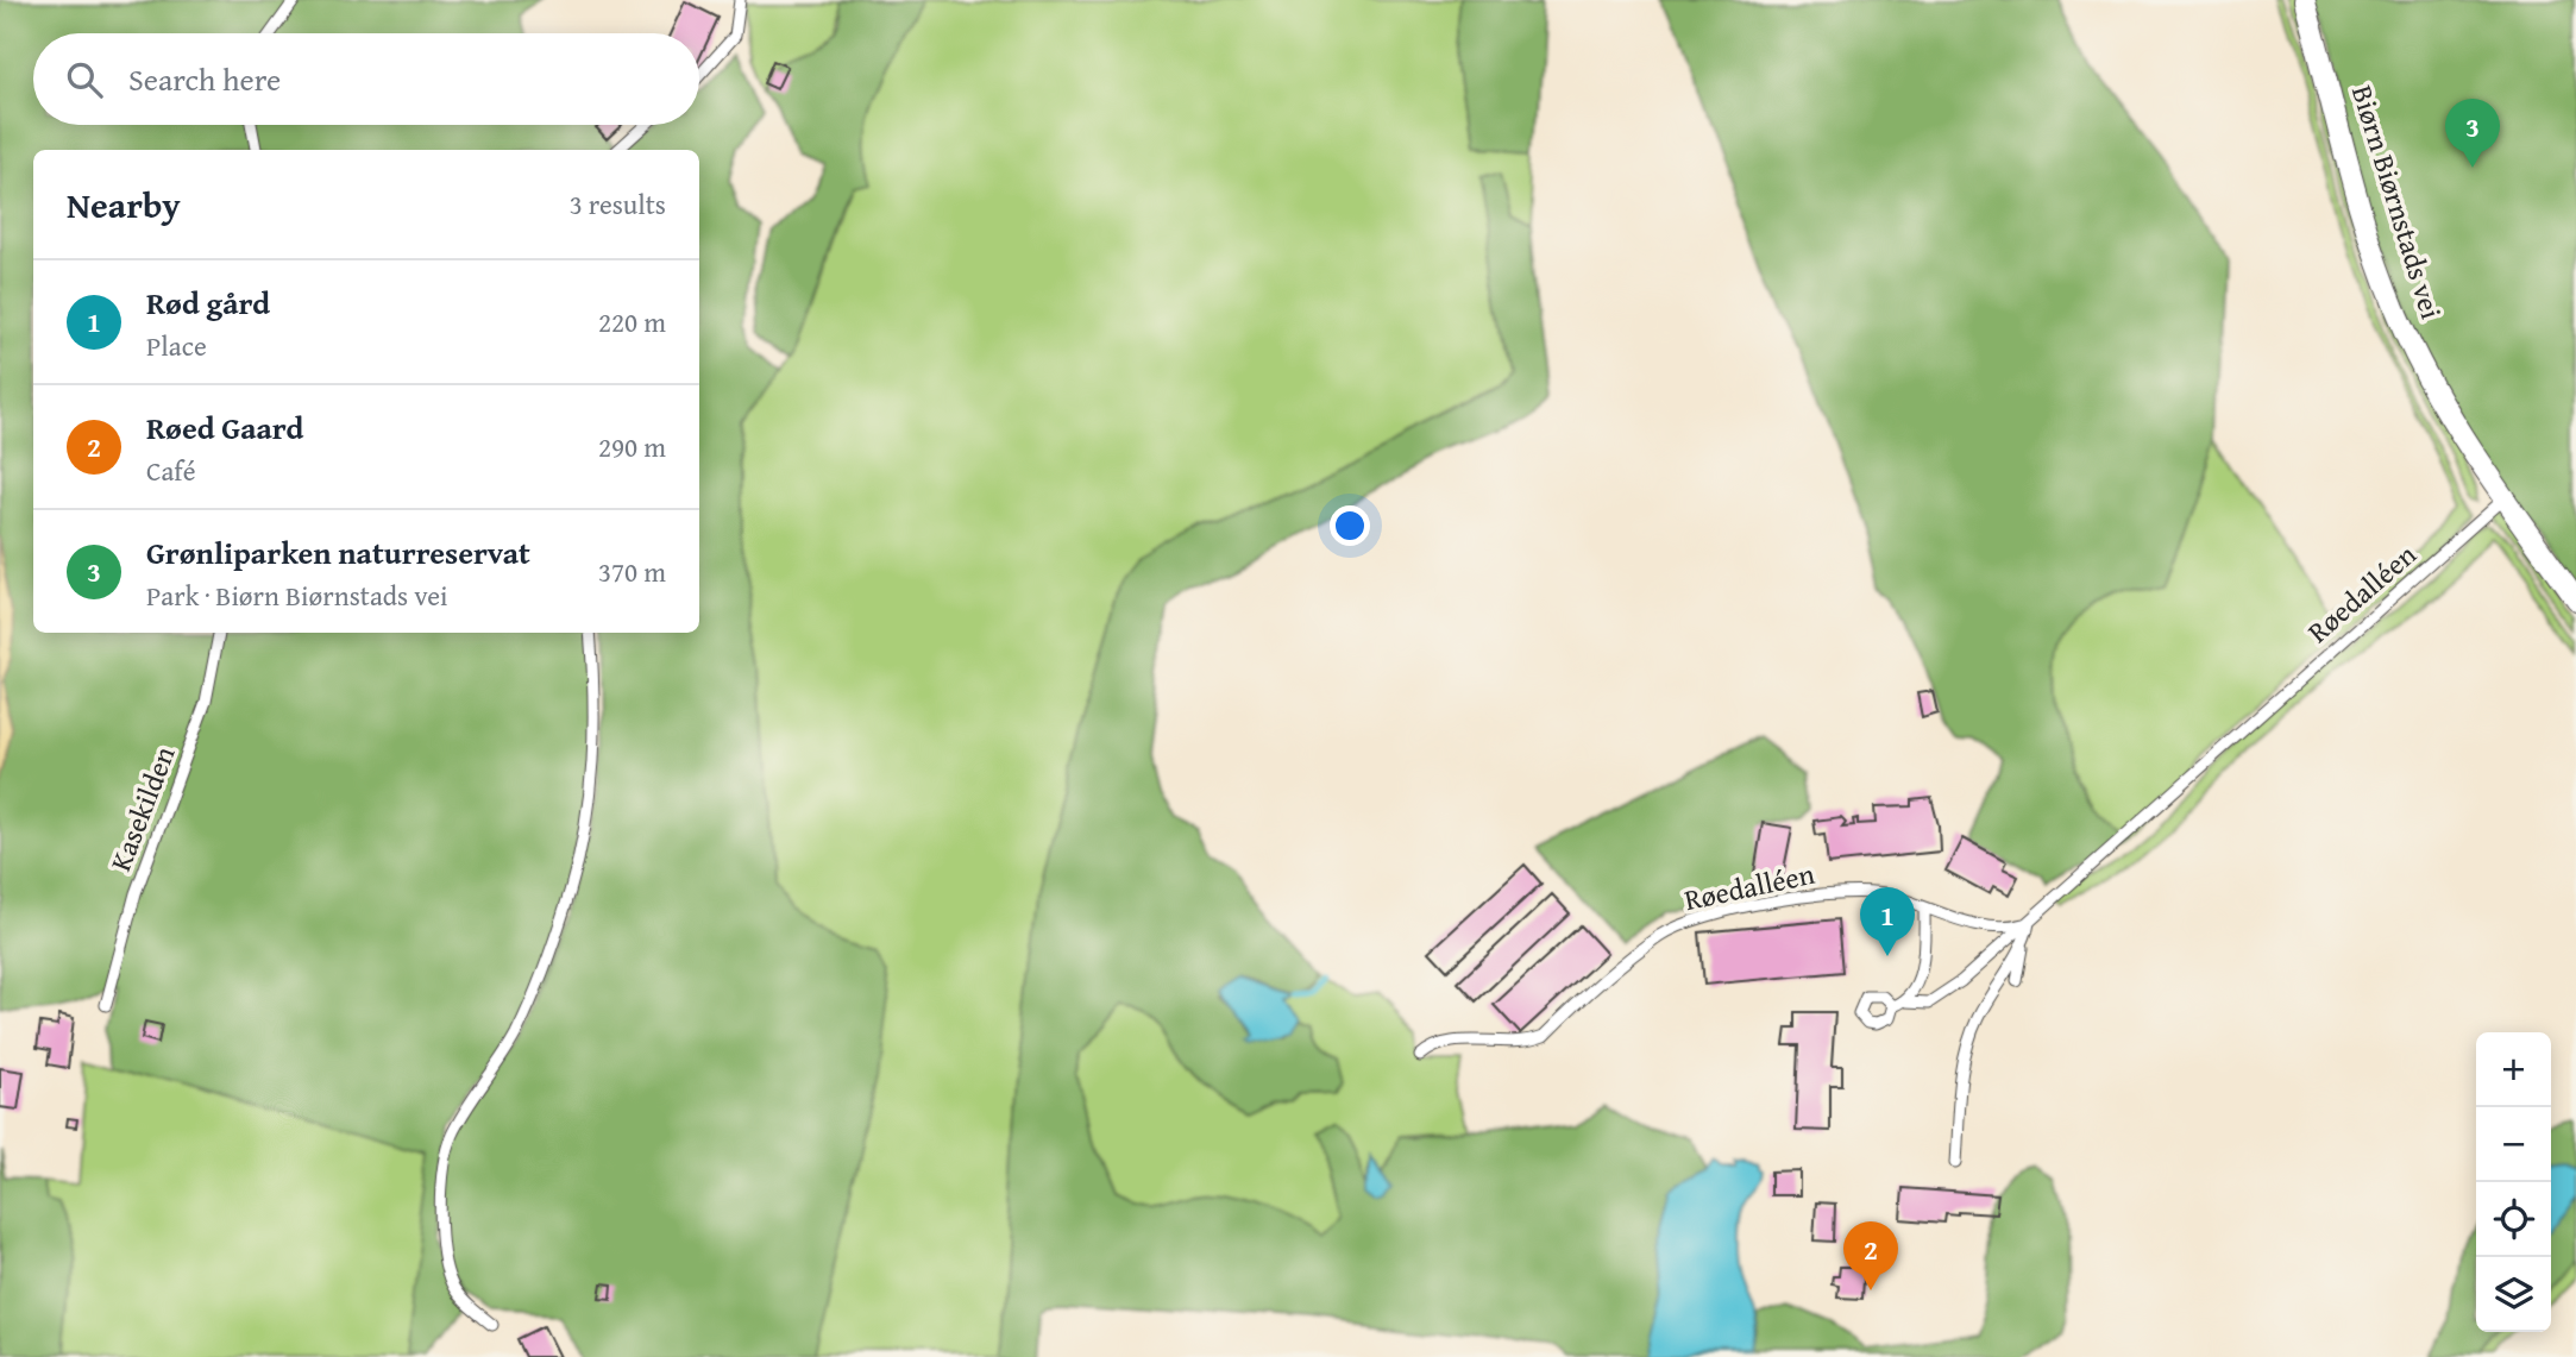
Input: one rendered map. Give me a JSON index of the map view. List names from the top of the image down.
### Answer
{
  "streets": {
    "street": ["Biørn Biørnstads vei"],
    "lane": ["Røedalléen", "Kasekilden"]
  },
  "crossings": [
    ["Biørn Biørnstads vei", "Røedalléen"]
  ],
  "page": {
    "search": "Search here",
    "pins": ["3", "1", "2"],
    "heading": ["Nearby", "3 results"],
    "list": [
      {
        "mark": "1",
        "name": "Rød gård",
        "note": "Place",
        "value": "220 m"
      },
      {
        "mark": "2",
        "name": "Røed Gaard",
        "note": "Café",
        "value": "290 m"
      },
      {
        "mark": "3",
        "name": "Grønliparken naturreservat",
        "note": "Park · Biørn Biørnstads vei",
        "value": "370 m"
      }
    ],
    "map_buttons": ["+", "−"]
  }
}
